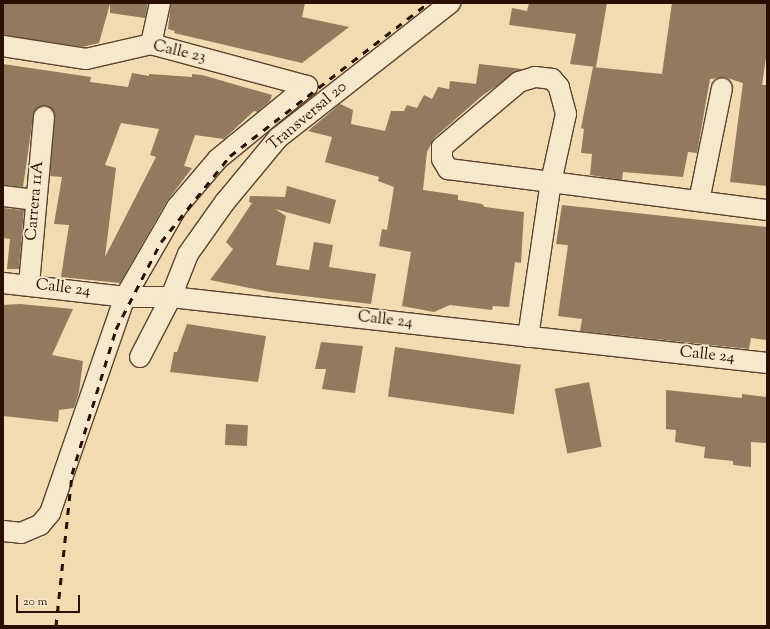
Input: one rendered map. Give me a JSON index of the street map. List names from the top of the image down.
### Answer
{
  "streets": {
    "street": [
      "Calle 23",
      "Transversal 20",
      "Carrera 11A",
      "Calle 24"
    ]
  },
  "crossings": [
    ["Calle 23", "Transversal 20"],
    ["Transversal 20", "Calle 24"],
    ["Carrera 11A", "Calle 24"]
  ],
  "scale_bar": "20 m"
}
